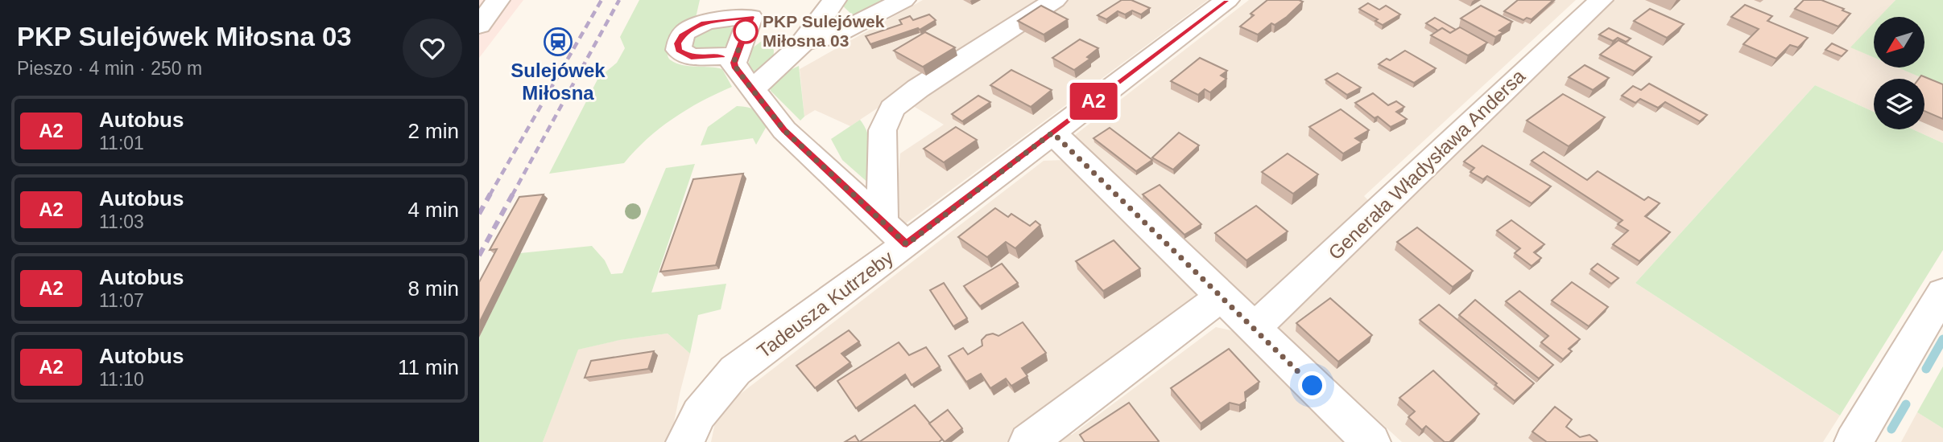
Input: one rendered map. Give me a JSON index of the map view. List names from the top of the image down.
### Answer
{
  "streets": {
    "street": ["Generała Władysława Andersa", "Tadeusza Kutrzeby"]
  },
  "places": {
    "other": ["PKP Sulejówek Miłosna 03"],
    "station": ["Sulejówek Miłosna"]
  },
  "lines": ["bus line A2"],
  "north": "bottom left",
  "page": {
    "heading": ["PKP Sulejówek Miłosna 03", "Pieszo · 4 min · 250 m"],
    "on_map": "A2",
    "list": [
      {
        "mark": "A2",
        "name": "Autobus",
        "note": "11:01",
        "value": "2 min"
      },
      {
        "mark": "A2",
        "name": "Autobus",
        "note": "11:03",
        "value": "4 min"
      },
      {
        "mark": "A2",
        "name": "Autobus",
        "note": "11:07",
        "value": "8 min"
      },
      {
        "mark": "A2",
        "name": "Autobus",
        "note": "11:10",
        "value": "11 min"
      }
    ]
  }
}
